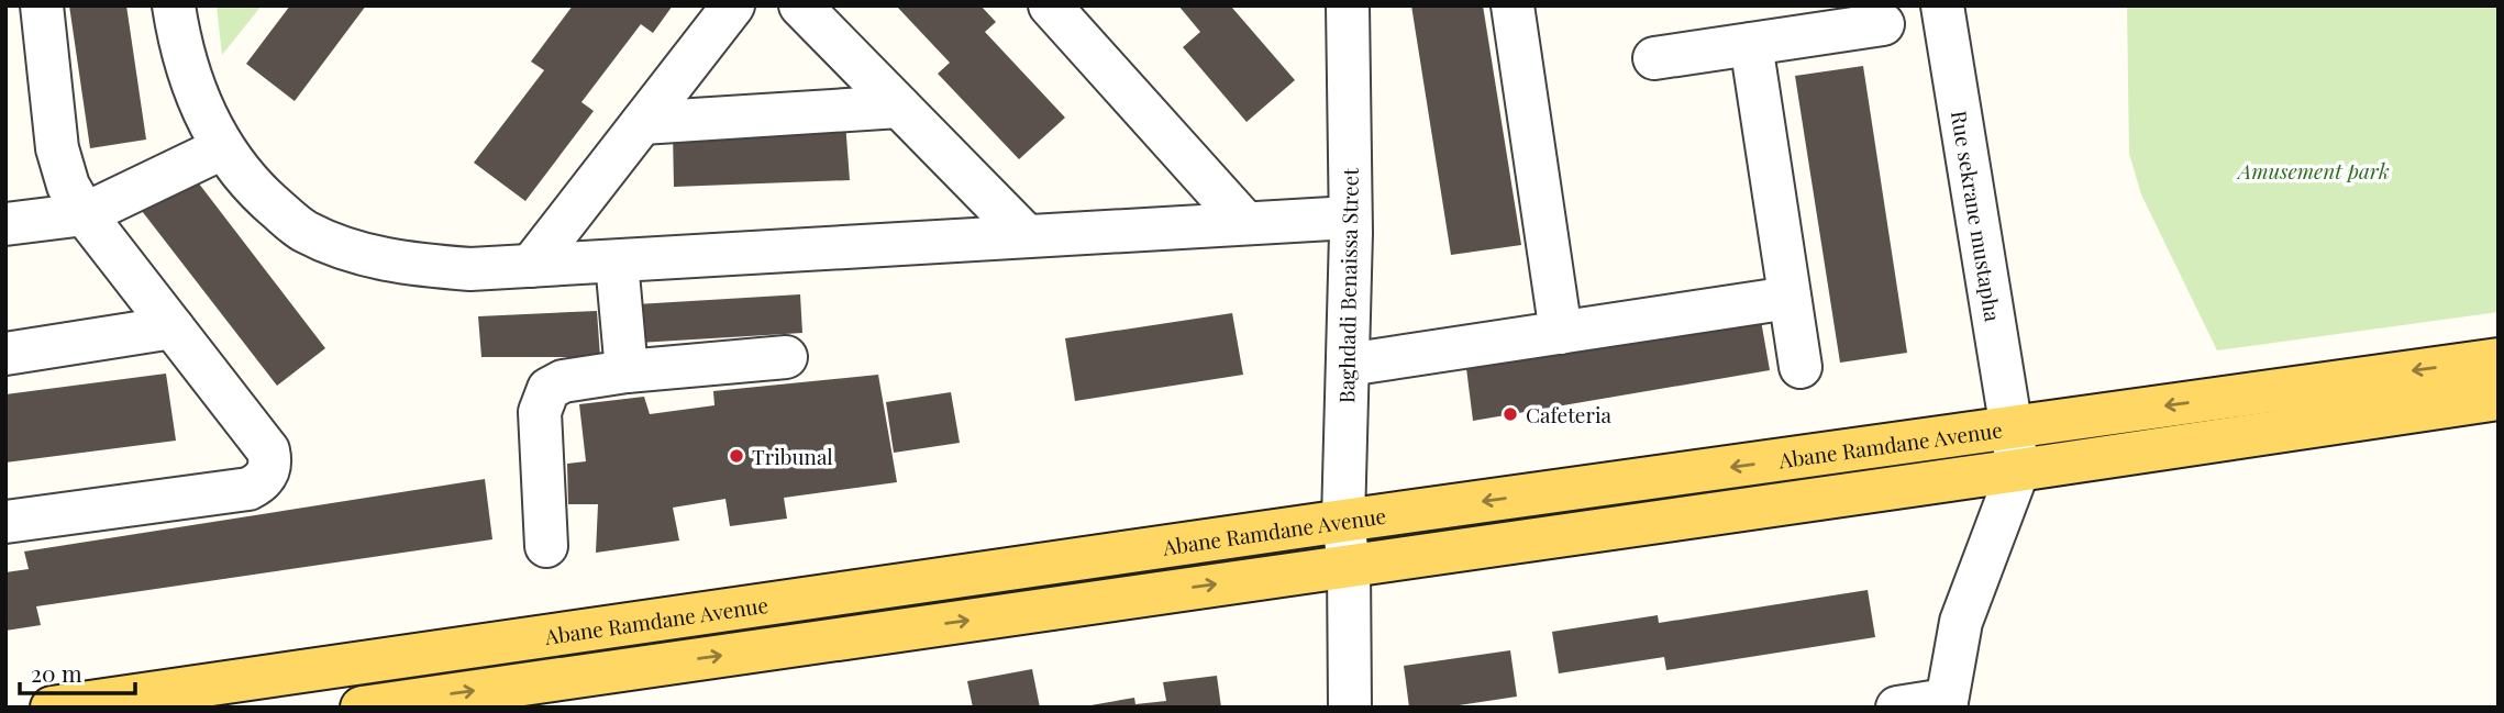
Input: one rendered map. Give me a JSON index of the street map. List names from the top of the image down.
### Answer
{
  "streets": {
    "main road": ["Abane Ramdane Avenue"],
    "street": ["Rue sekrane mustapha", "Baghdadi Benaissa Street"]
  },
  "crossings": [
    ["Rue sekrane mustapha", "Abane Ramdane Avenue"],
    ["Baghdadi Benaissa Street", "Abane Ramdane Avenue"]
  ],
  "parks": ["Amusement park"],
  "places": ["Cafeteria", "Tribunal"],
  "scale_bar": "20 m"
}
